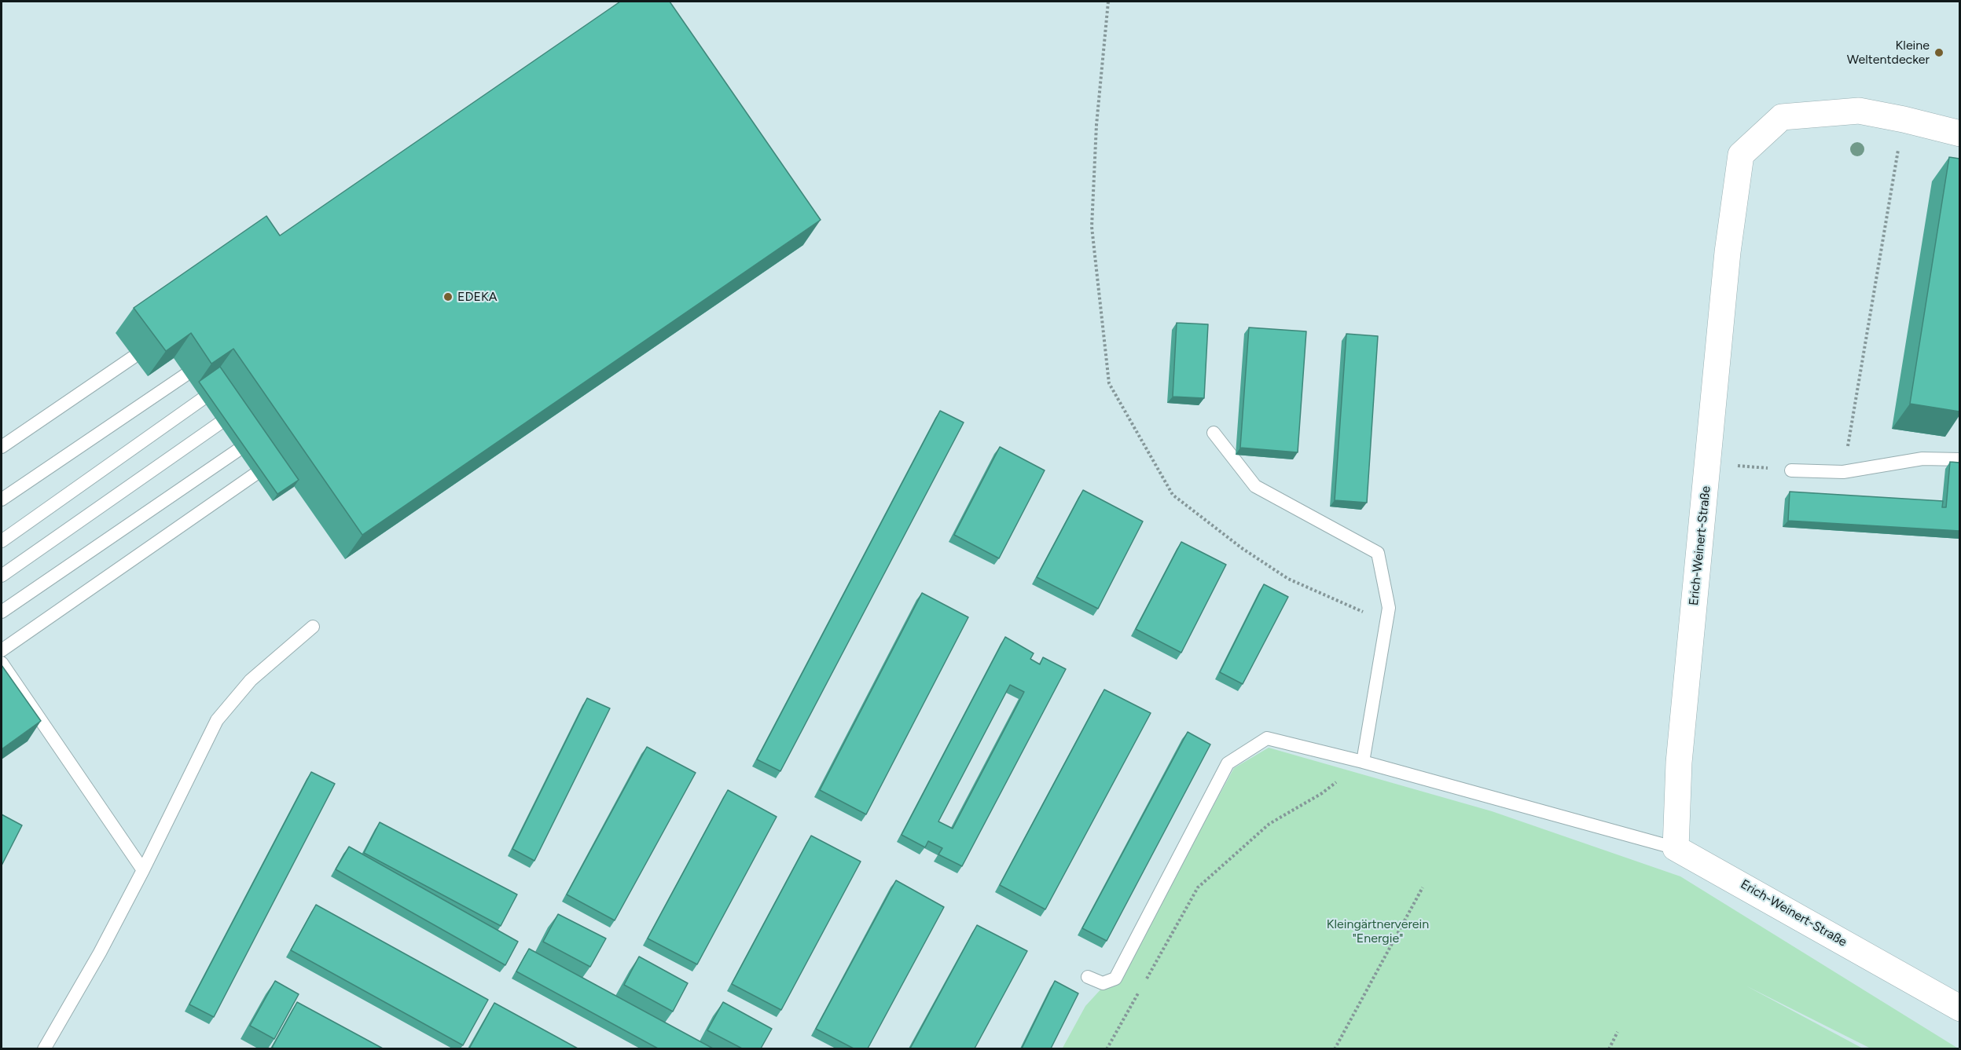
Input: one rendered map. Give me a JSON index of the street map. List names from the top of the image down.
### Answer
{
  "streets": {
    "street": ["Erich-Weinert-Straße"]
  },
  "parks": ["Kleingärtnerverein \"Energie\""],
  "places": ["Kleine Weltentdecker", "EDEKA"]
}
